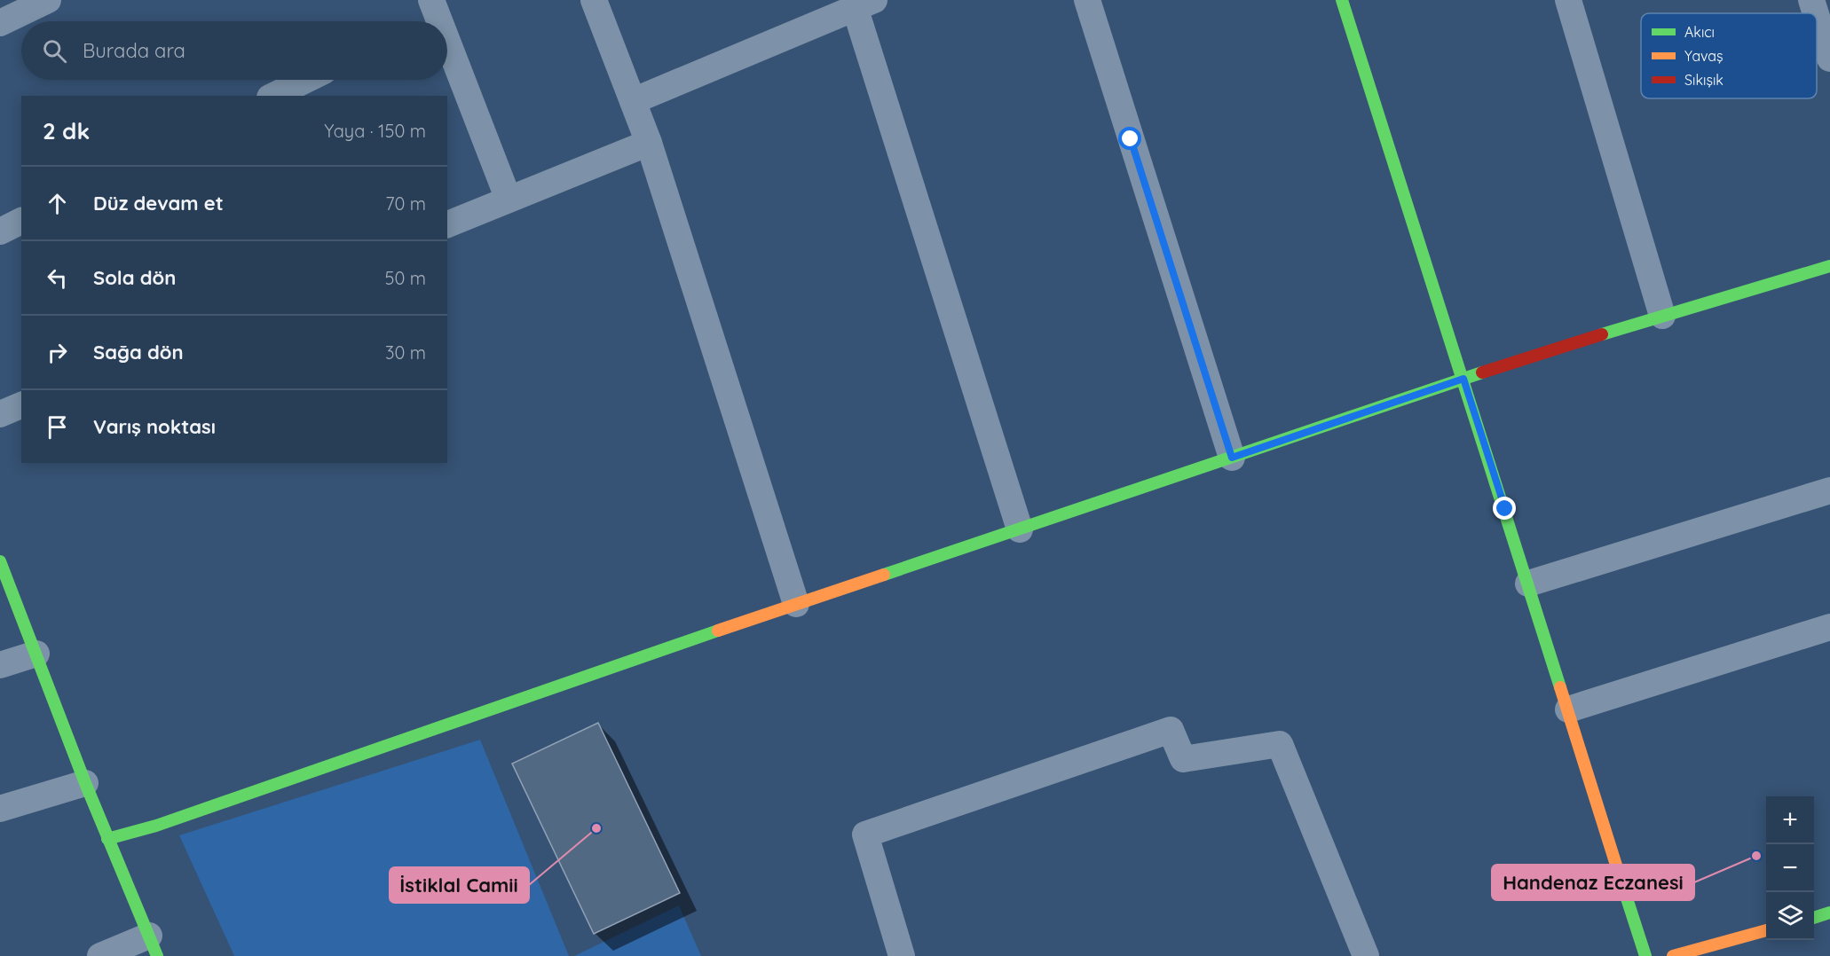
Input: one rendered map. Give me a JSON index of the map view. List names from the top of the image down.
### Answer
{
  "places": ["İstiklal Camii", "Handenaz Eczanesi"],
  "legend": ["Akıcı", "Yavaş", "Sıkışık"],
  "page": {
    "search": "Burada ara",
    "heading": ["2 dk", "Yaya · 150 m"],
    "list": [
      ["Düz devam et", "70 m"],
      ["Sola dön", "50 m"],
      ["Sağa dön", "30 m"],
      "Varış noktası"
    ],
    "map_buttons": ["+", "−"]
  }
}
